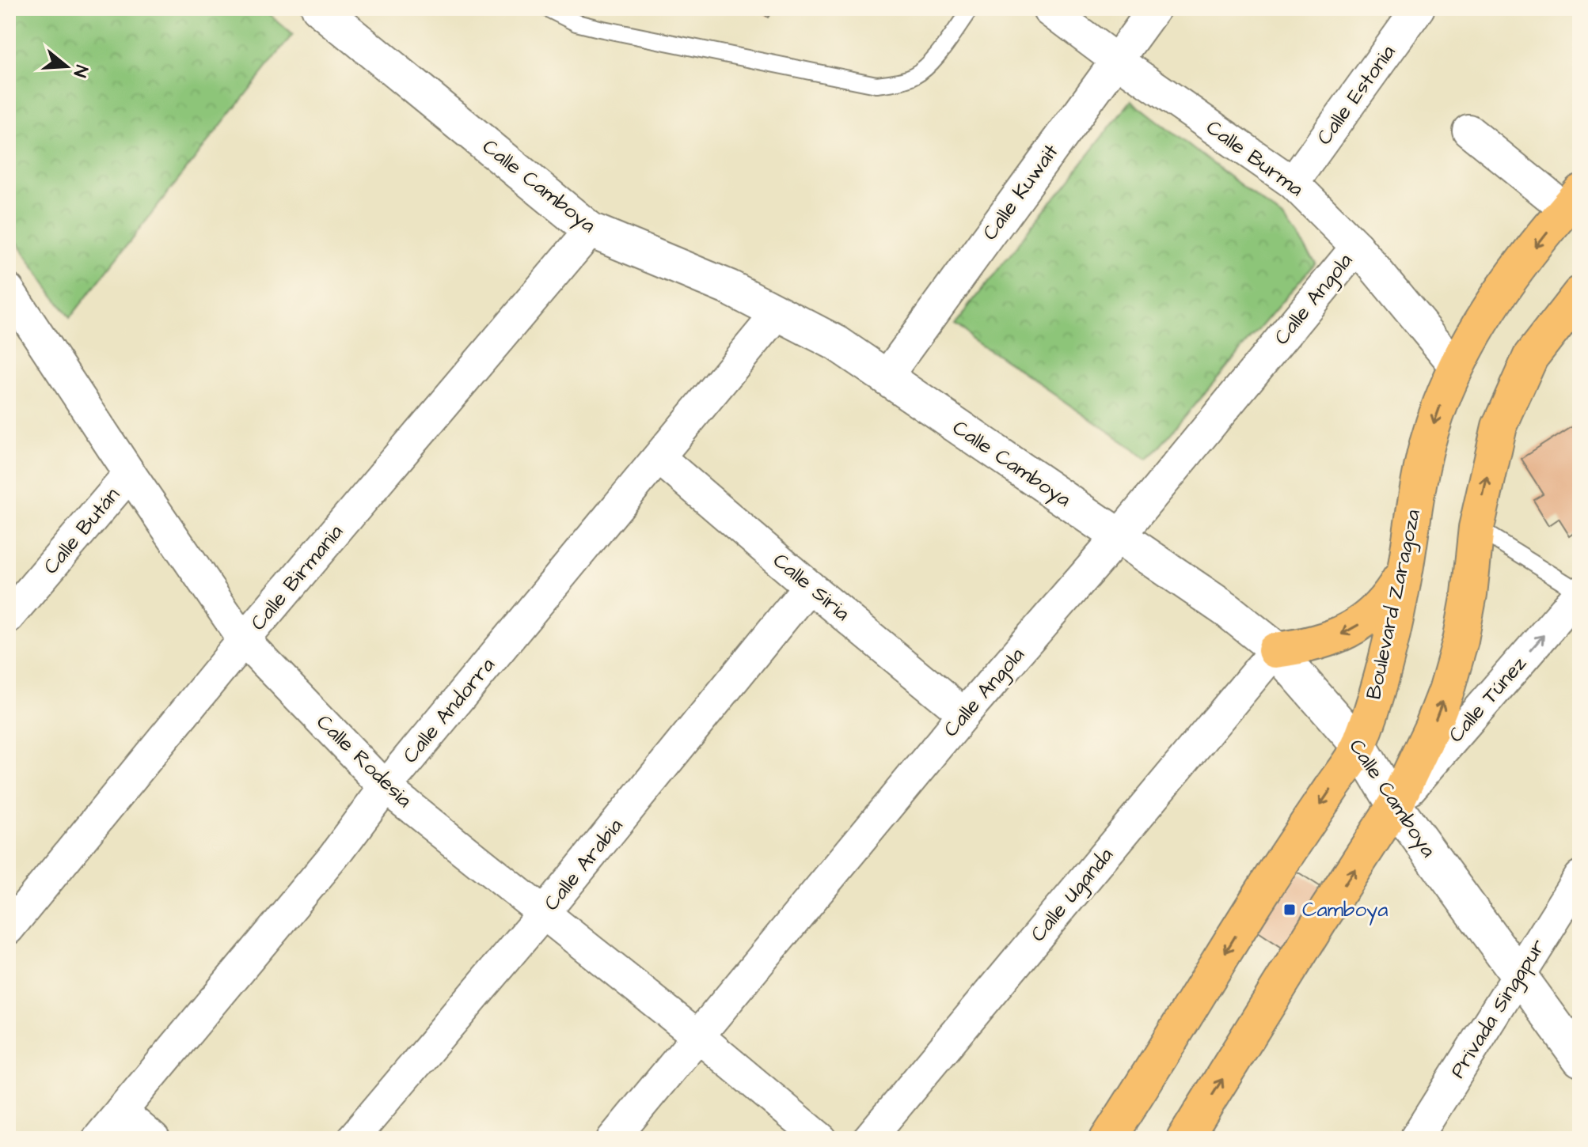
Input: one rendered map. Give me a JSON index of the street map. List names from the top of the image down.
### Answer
{
  "streets": {
    "main road": ["Boulevard Zaragoza"],
    "street": [
      "Calle Estonia",
      "Calle Burma",
      "Calle Camboya",
      "Calle Kuwait",
      "Calle Angola",
      "Calle Bután",
      "Calle Birmania",
      "Calle Siria",
      "Calle Túnez",
      "Calle Andorra",
      "Calle Rodesia",
      "Calle Arabia",
      "Calle Uganda",
      "Privada Singapur"
    ]
  },
  "crossings": [
    ["Calle Estonia", "Calle Burma"],
    ["Calle Burma", "Calle Kuwait"],
    ["Calle Burma", "Calle Angola"],
    ["Calle Burma", "Boulevard Zaragoza"],
    ["Calle Camboya", "Calle Kuwait"],
    ["Calle Camboya", "Calle Angola"],
    ["Calle Camboya", "Calle Birmania"],
    ["Calle Camboya", "Boulevard Zaragoza"],
    ["Calle Camboya", "Calle Túnez"],
    ["Calle Camboya", "Calle Andorra"],
    ["Calle Camboya", "Calle Uganda"],
    ["Calle Camboya", "Privada Singapur"],
    ["Calle Angola", "Calle Siria"],
    ["Calle Angola", "Calle Rodesia"],
    ["Calle Bután", "Calle Rodesia"],
    ["Calle Birmania", "Calle Rodesia"],
    ["Calle Siria", "Calle Andorra"],
    ["Calle Siria", "Calle Arabia"],
    ["Calle Andorra", "Calle Rodesia"],
    ["Calle Rodesia", "Calle Arabia"]
  ],
  "one_way": ["Calle Túnez"],
  "places": {
    "transit": ["Camboya"]
  },
  "north": "right"
}
